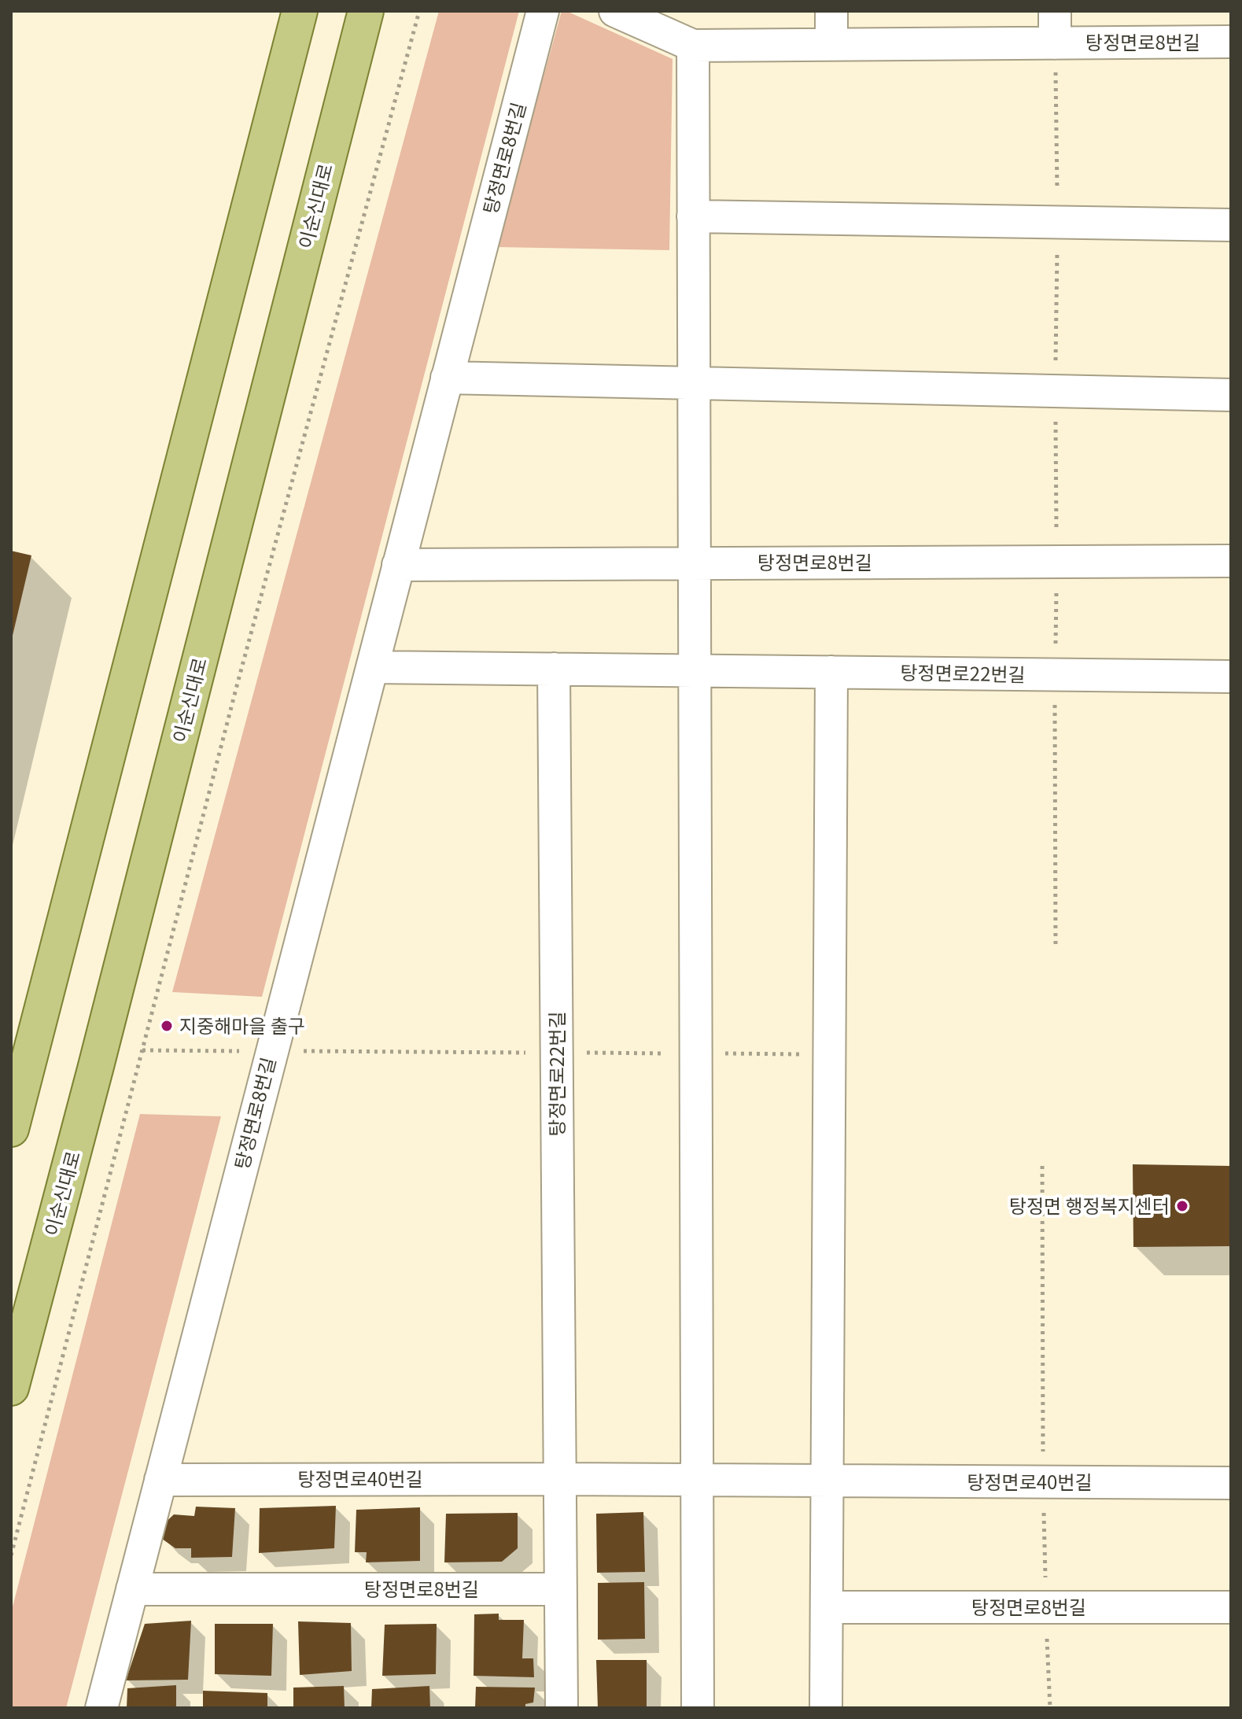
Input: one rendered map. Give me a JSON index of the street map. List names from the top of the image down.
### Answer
{
  "streets": {
    "main road": ["이순신대로"],
    "street": ["탕정면로8번길", "탕정면로22번길", "탕정면로40번길"]
  },
  "crossings": [
    ["탕정면로8번길", "탕정면로22번길"],
    ["탕정면로8번길", "탕정면로40번길"],
    ["탕정면로22번길", "탕정면로40번길"]
  ],
  "places": ["지중해마을 출구", "탕정면 행정복지센터"]
}
